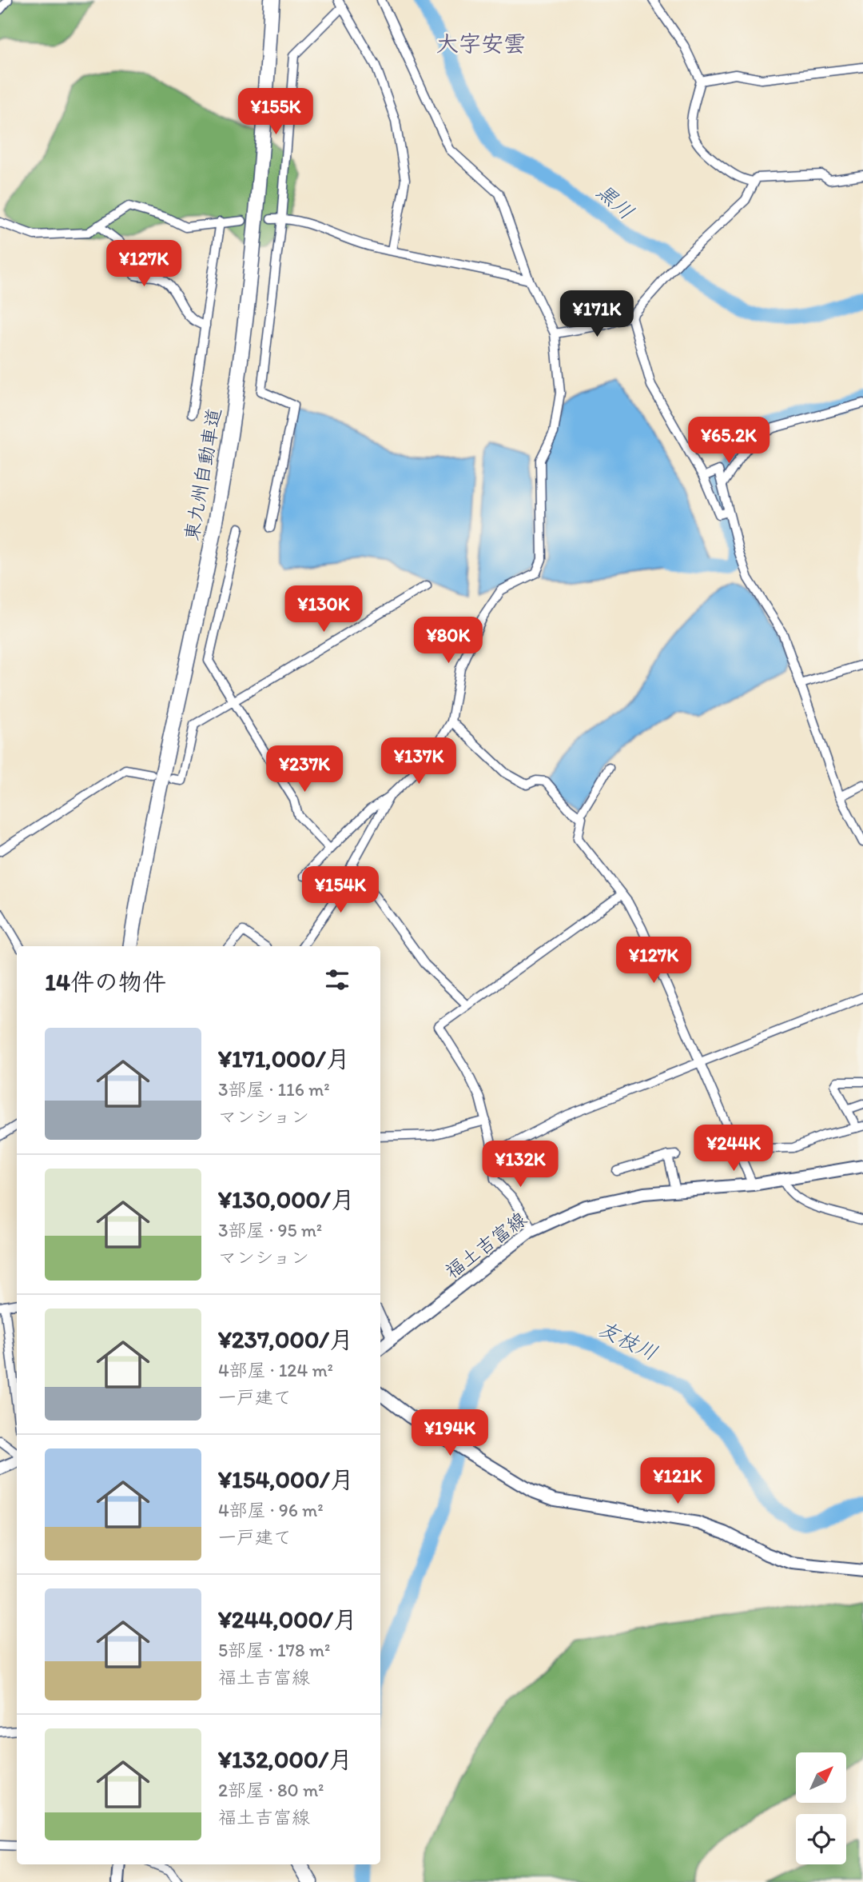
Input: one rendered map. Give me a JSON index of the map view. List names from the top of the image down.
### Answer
{
  "streets": {
    "highway": ["東九州自動車道"],
    "main road": ["福土吉富線"]
  },
  "districts": ["大字安雲"],
  "water": ["黒川", "友枝川"],
  "north": "top right",
  "page": {
    "price": [
      "¥155K",
      "¥127K",
      "¥171K",
      "¥65.2K",
      "¥130K",
      "¥80K",
      "¥137K",
      "¥237K",
      "¥154K",
      "¥127K",
      "¥244K",
      "¥132K",
      "¥194K",
      "¥121K"
    ],
    "heading": "14件の物件",
    "list": [
      {
        "name": "¥171,000/月",
        "note": "3部屋 · 116 m² · マンション"
      },
      {
        "name": "¥130,000/月",
        "note": "3部屋 · 95 m² · マンション"
      },
      {
        "name": "¥237,000/月",
        "note": "4部屋 · 124 m² · 一戸建て"
      },
      {
        "name": "¥154,000/月",
        "note": "4部屋 · 96 m² · 一戸建て"
      },
      {
        "name": "¥244,000/月",
        "note": "5部屋 · 178 m² · 福土吉富線"
      },
      {
        "name": "¥132,000/月",
        "note": "2部屋 · 80 m² · 福土吉富線"
      }
    ]
  }
}
